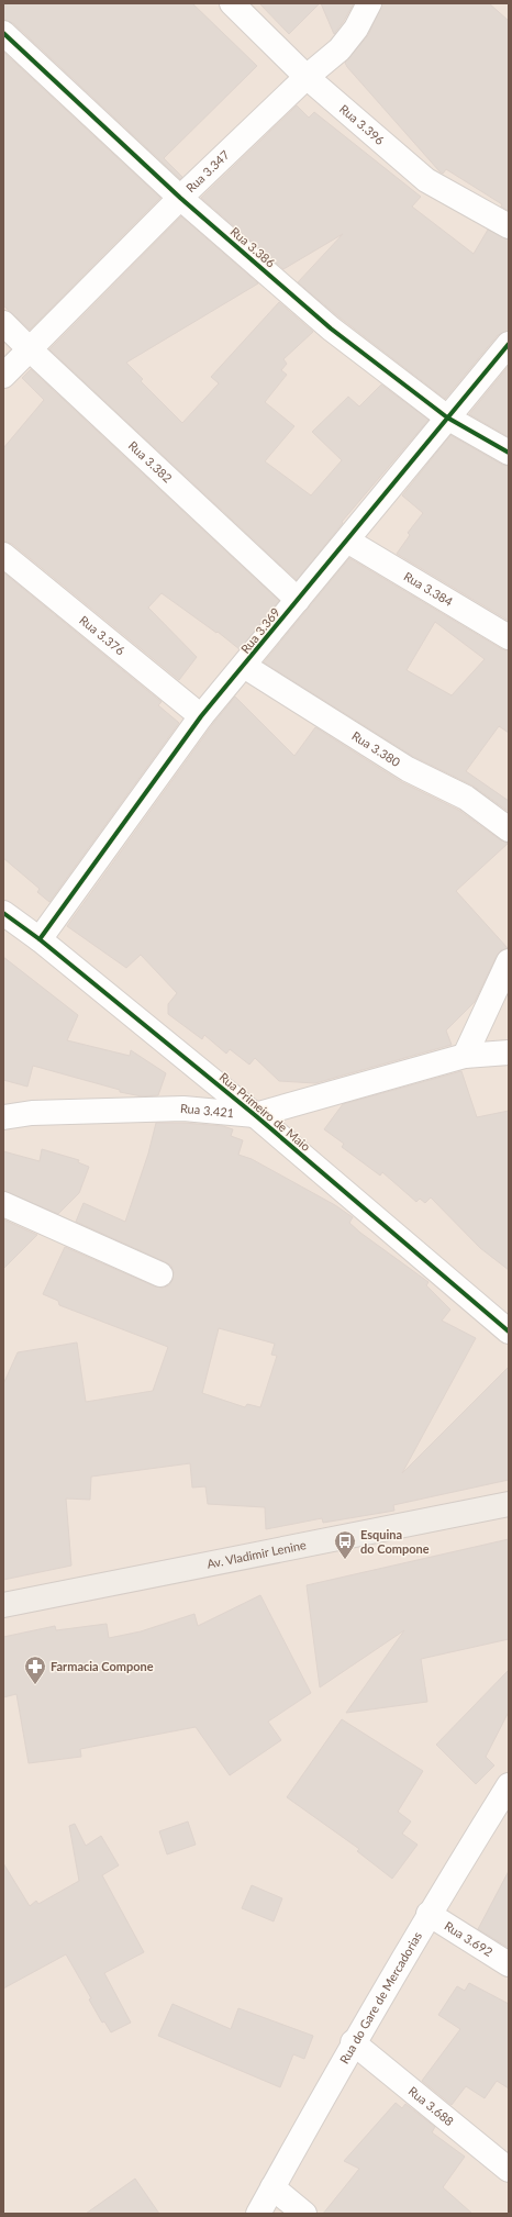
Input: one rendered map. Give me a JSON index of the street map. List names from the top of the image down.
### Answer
{
  "streets": {
    "main road": ["Av. Vladimir Lenine"],
    "street": [
      "Rua 3.396",
      "Rua 3.347",
      "Rua 3.386",
      "Rua 3.382",
      "Rua 3.384",
      "Rua 3.369",
      "Rua 3.376",
      "Rua 3.380",
      "Rua 3.421",
      "Rua Primeiro de Maio",
      "Rua 3.692",
      "Rua do Gare de Mercadorias",
      "Rua 3.688"
    ]
  },
  "crossings": [
    ["Rua 3.396", "Rua 3.347"],
    ["Rua 3.347", "Rua 3.386"],
    ["Rua 3.347", "Rua 3.382"],
    ["Rua 3.386", "Rua 3.369"],
    ["Rua 3.382", "Rua 3.369"],
    ["Rua 3.384", "Rua 3.369"],
    ["Rua 3.369", "Rua 3.376"],
    ["Rua 3.369", "Rua 3.380"],
    ["Rua 3.369", "Rua Primeiro de Maio"],
    ["Rua 3.421", "Rua Primeiro de Maio"],
    ["Rua 3.692", "Rua do Gare de Mercadorias"],
    ["Rua do Gare de Mercadorias", "Rua 3.688"]
  ],
  "places": {
    "bus stop": ["Esquina do Compone"],
    "pharmacy": ["Farmacia Compone"]
  }
}
